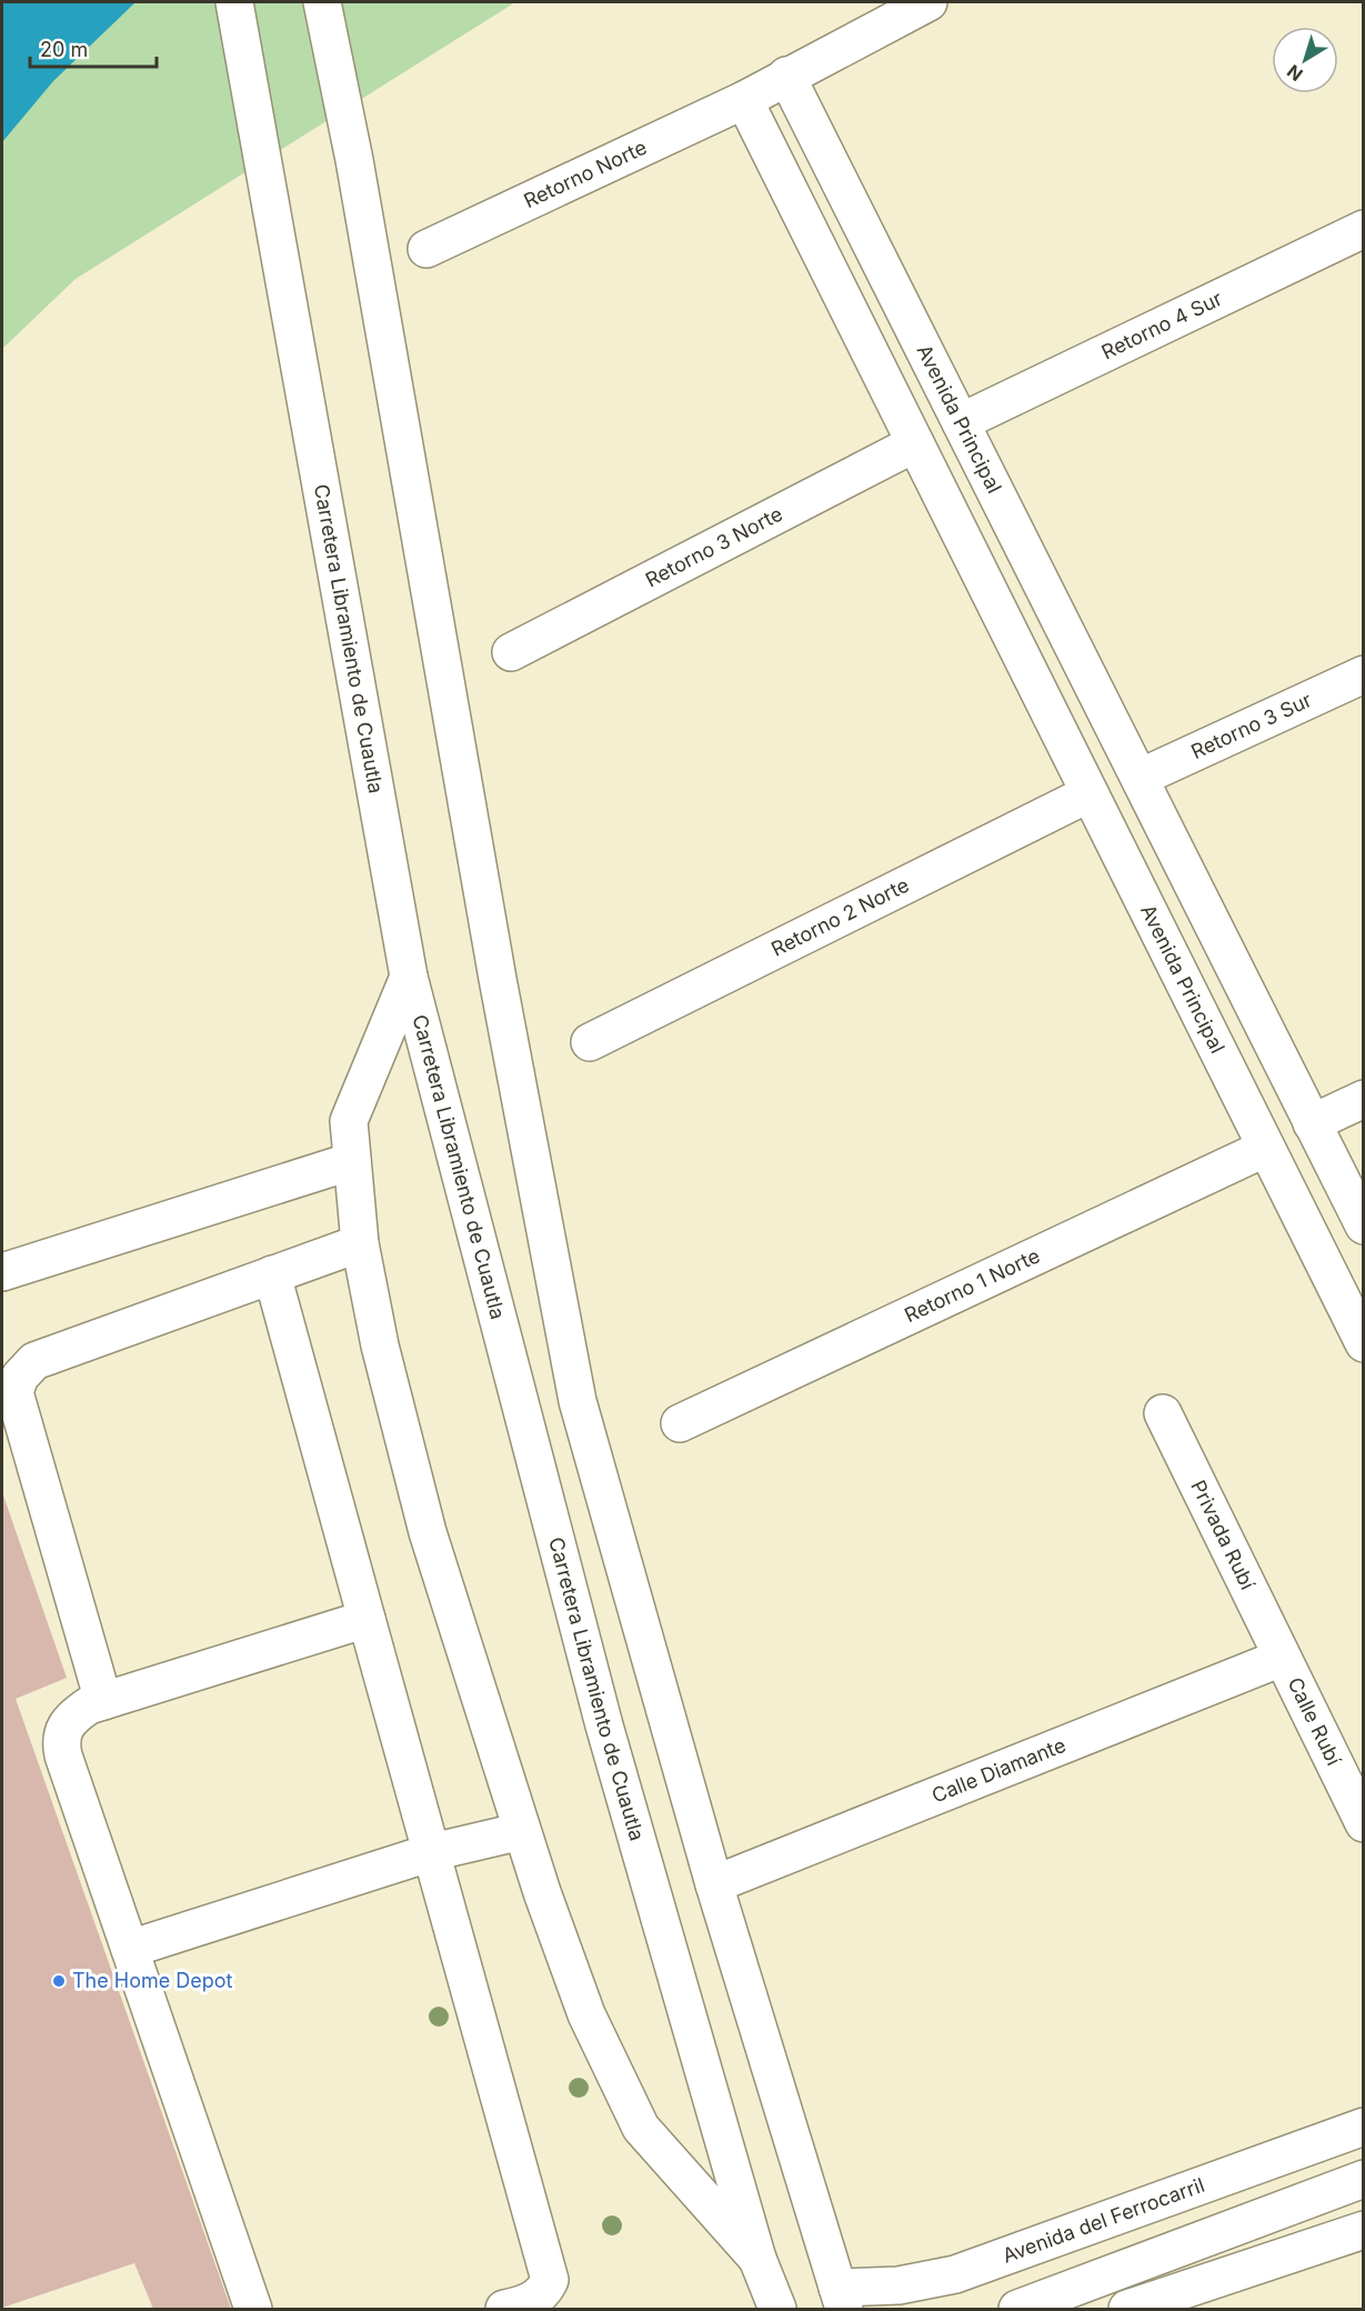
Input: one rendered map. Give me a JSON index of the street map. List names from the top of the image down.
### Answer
{
  "streets": {
    "main road": [
      "Retorno Norte",
      "Retorno 4 Sur",
      "Avenida Principal",
      "Retorno 3 Norte",
      "Carretera Libramiento de Cuautla",
      "Retorno 3 Sur",
      "Retorno 2 Norte",
      "Retorno 1 Norte",
      "Privada Rubí",
      "Calle Rubí",
      "Calle Diamante",
      "Avenida del Ferrocarril"
    ]
  },
  "crossings": [
    ["Retorno Norte", "Avenida Principal"],
    ["Retorno 4 Sur", "Avenida Principal"],
    ["Avenida Principal", "Retorno 3 Norte"],
    ["Avenida Principal", "Retorno 3 Sur"],
    ["Avenida Principal", "Retorno 2 Norte"],
    ["Avenida Principal", "Retorno 1 Norte"],
    ["Privada Rubí", "Calle Rubí"],
    ["Privada Rubí", "Calle Diamante"],
    ["Calle Rubí", "Calle Diamante"]
  ],
  "places": ["The Home Depot"],
  "scale_bar": "20 m",
  "north": "bottom left"
}
